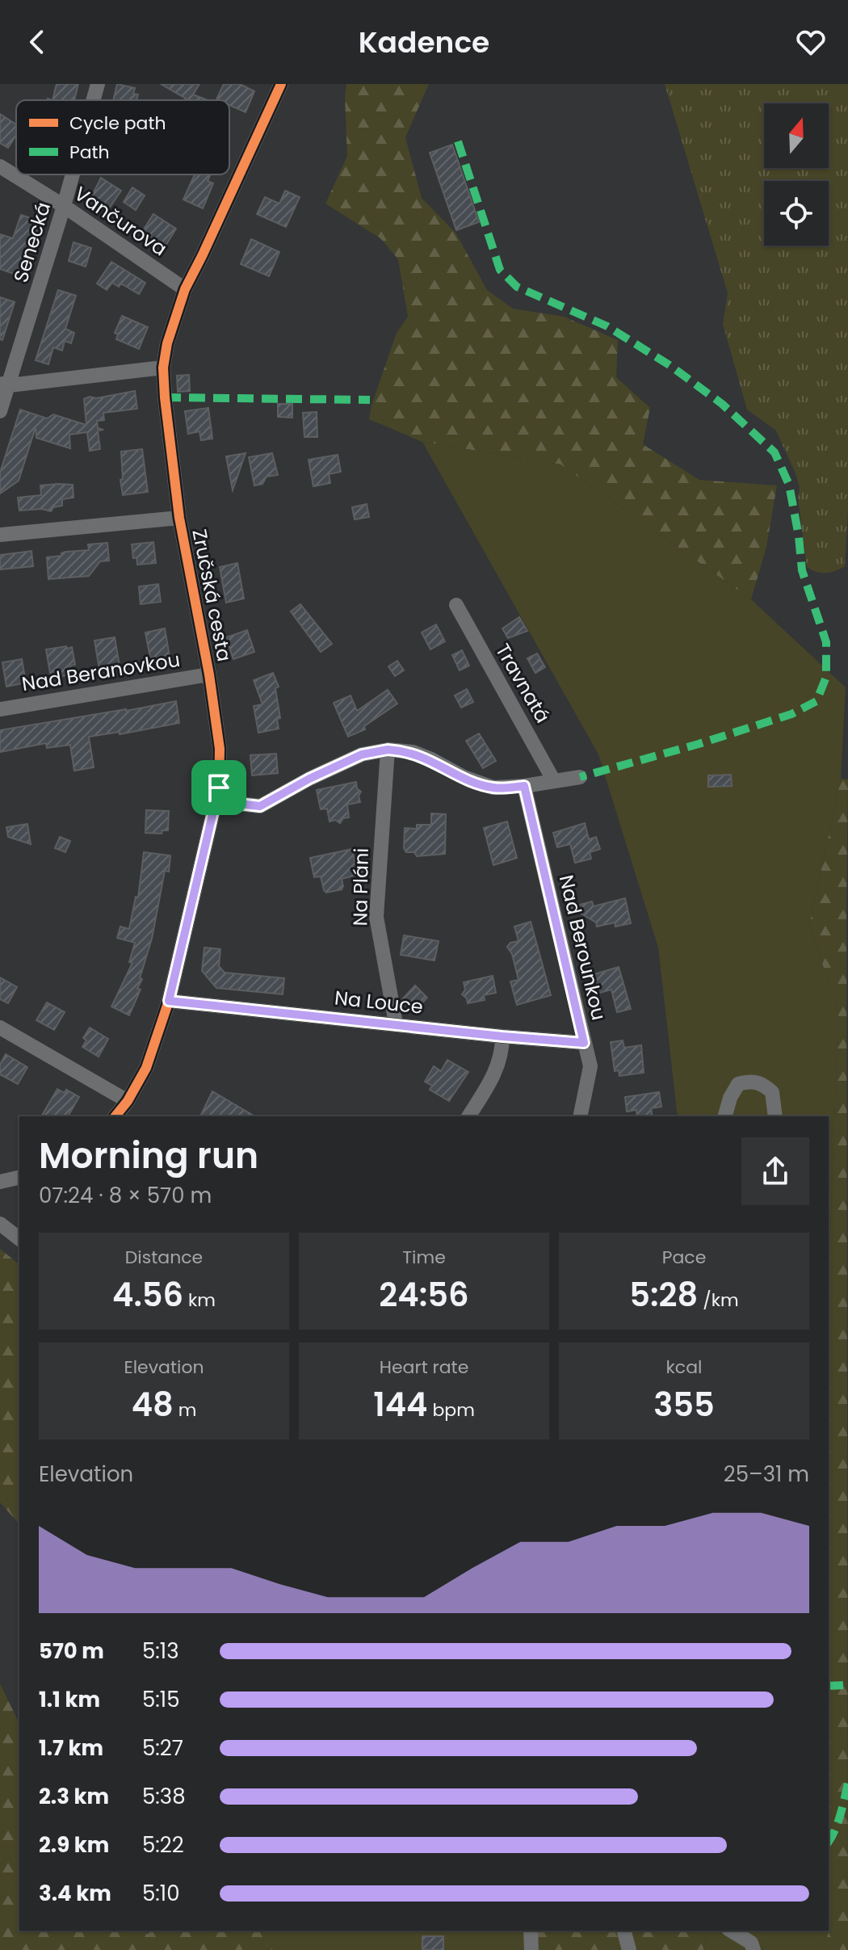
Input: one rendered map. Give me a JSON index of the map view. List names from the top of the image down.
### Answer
{
  "streets": {
    "street": [
      "Vančurova",
      "Senecká",
      "Zručská cesta",
      "Nad Beranovkou",
      "Travnatá",
      "Na Pláni",
      "Nad Berounkou",
      "Na Louce"
    ]
  },
  "crossings": [
    ["Vančurova", "Senecká"],
    ["Vančurova", "Zručská cesta"],
    ["Zručská cesta", "Nad Beranovkou"],
    ["Zručská cesta", "Na Louce"],
    ["Na Pláni", "Na Louce"],
    ["Nad Berounkou", "Na Louce"]
  ],
  "legend": ["Cycle path", "Path"],
  "north": "top",
  "page": {
    "header": "Kadence",
    "heading": ["Morning run", "07:24 · 8 × 570 m"],
    "stats": [
      ["Distance", "4.56 km"],
      ["Time", "24:56"],
      ["Pace", "5:28 /km"],
      ["Elevation", "48 m"],
      ["Heart rate", "144 bpm"],
      ["kcal", "355"]
    ],
    "chart": ["Elevation", "25–31 m"],
    "list": [
      {
        "name": "570 m",
        "note": "5:13"
      },
      {
        "name": "1.1 km",
        "note": "5:15"
      },
      {
        "name": "1.7 km",
        "note": "5:27"
      },
      {
        "name": "2.3 km",
        "note": "5:38"
      },
      {
        "name": "2.9 km",
        "note": "5:22"
      },
      {
        "name": "3.4 km",
        "note": "5:10"
      }
    ]
  }
}
